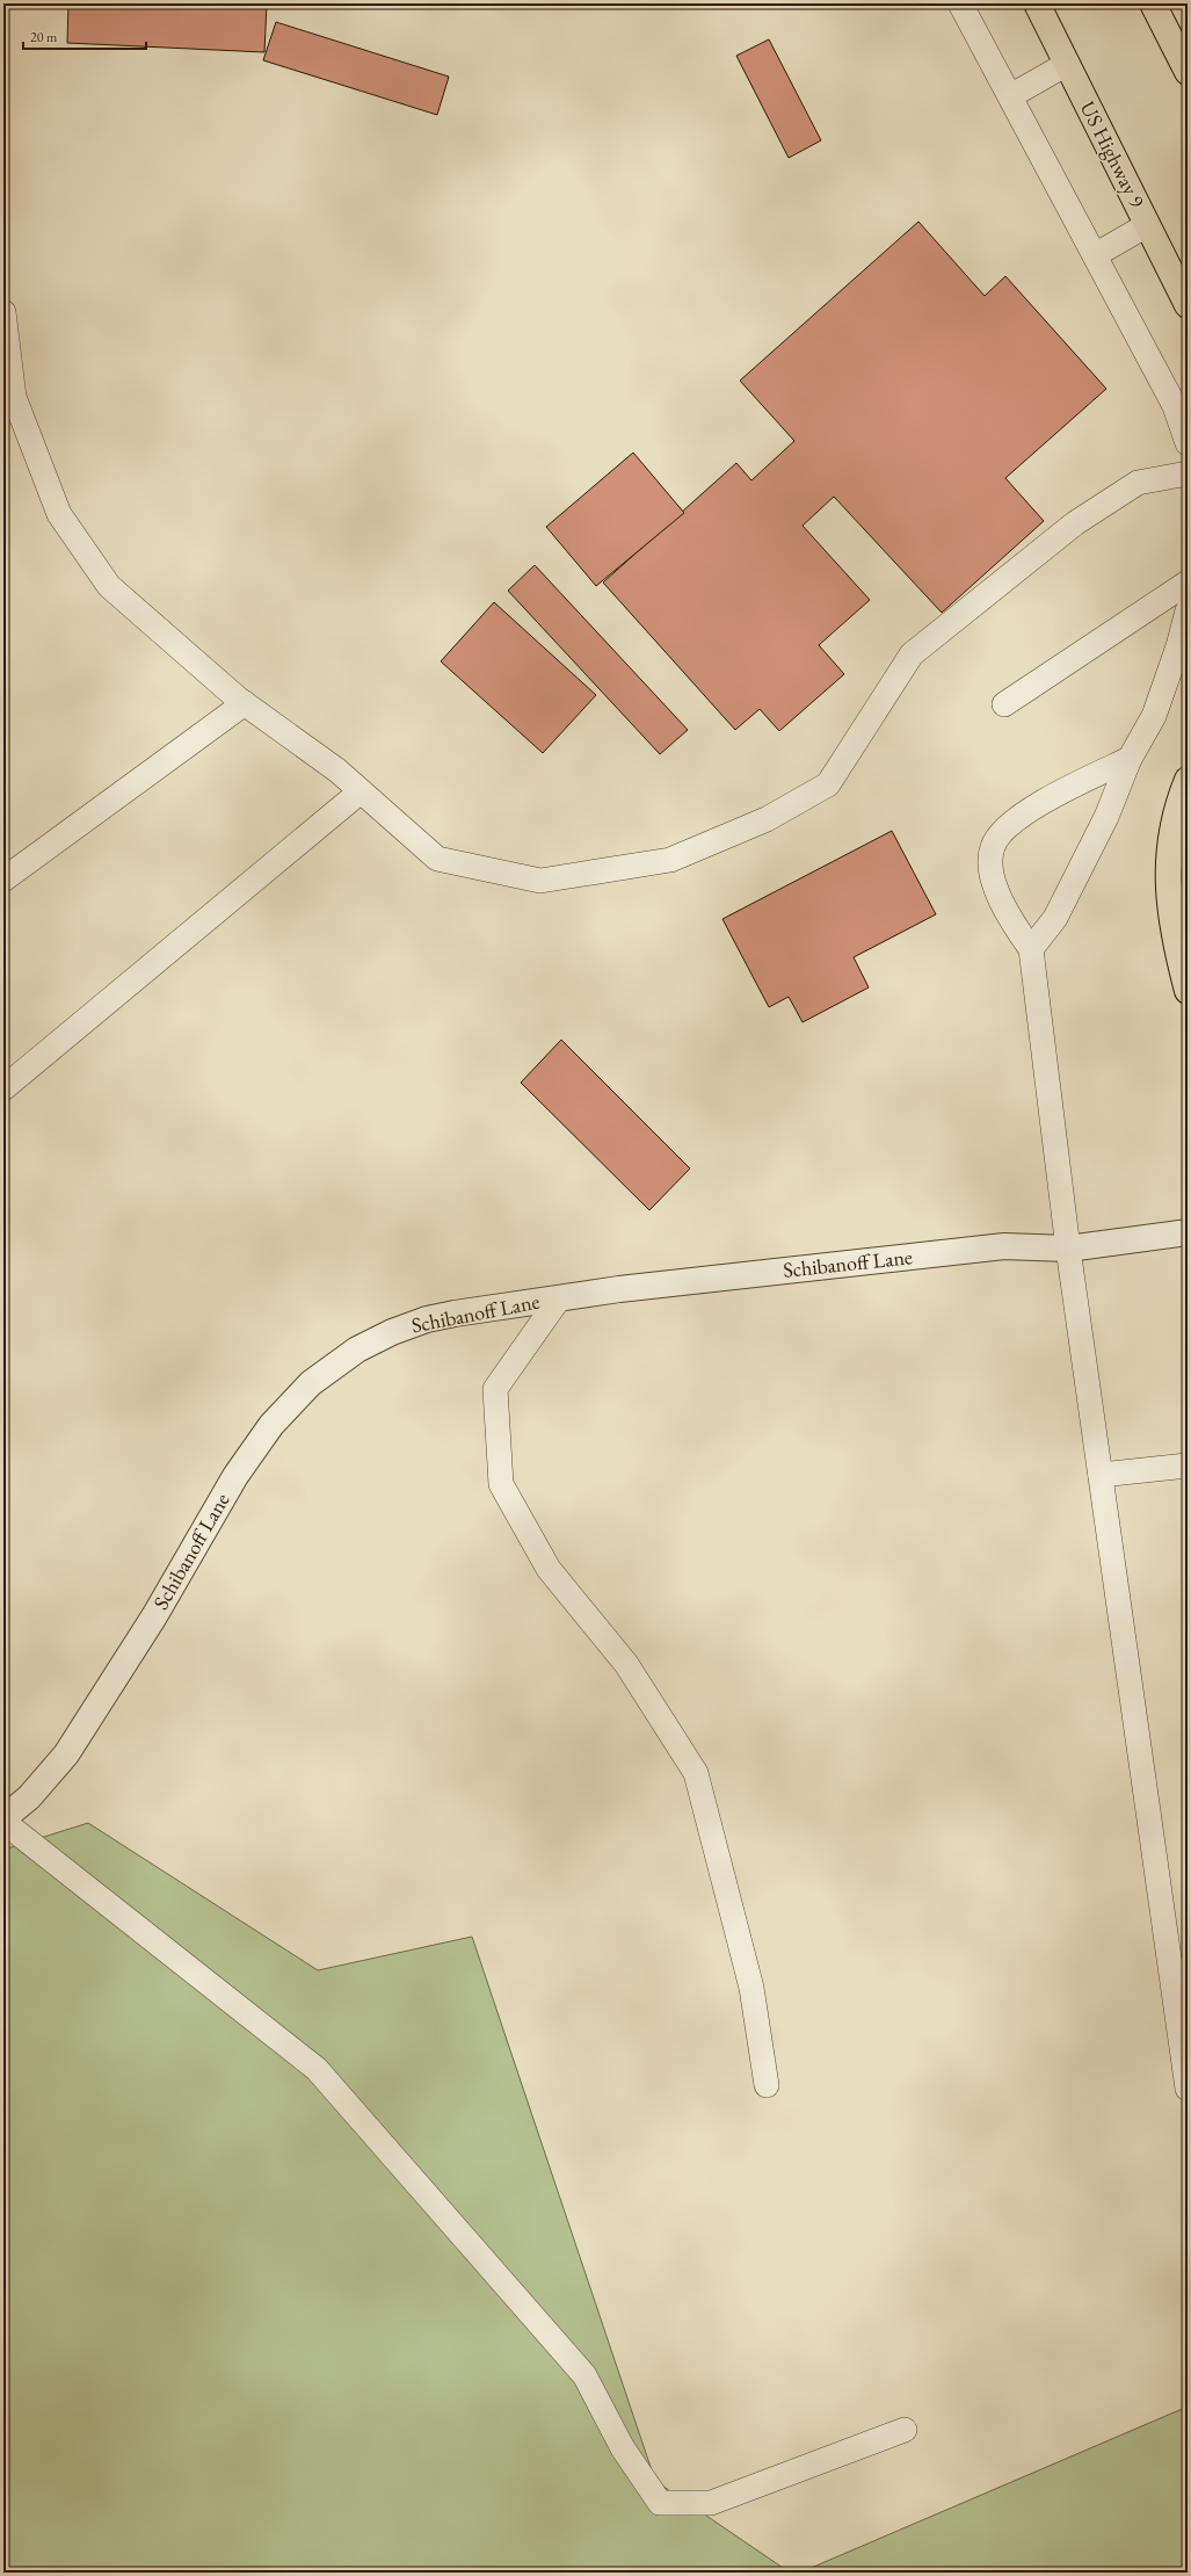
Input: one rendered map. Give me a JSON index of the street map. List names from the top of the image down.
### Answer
{
  "streets": {
    "highway": ["US Highway 9"],
    "street": ["Schibanoff Lane"]
  },
  "scale_bar": "20 m"
}
